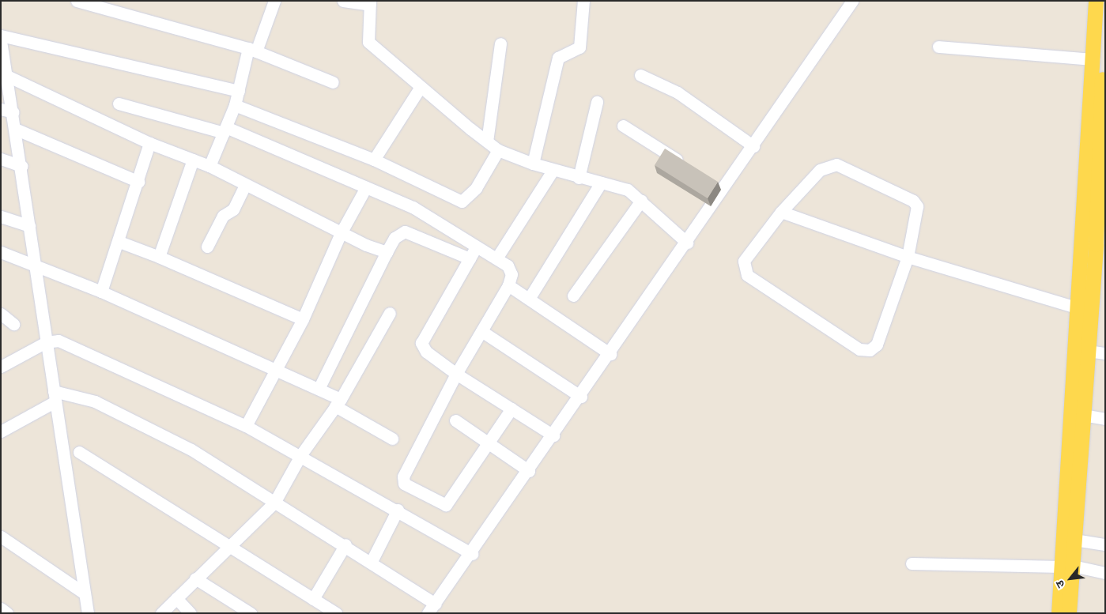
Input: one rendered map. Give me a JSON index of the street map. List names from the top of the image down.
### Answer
{
  "north": "bottom left"
}
